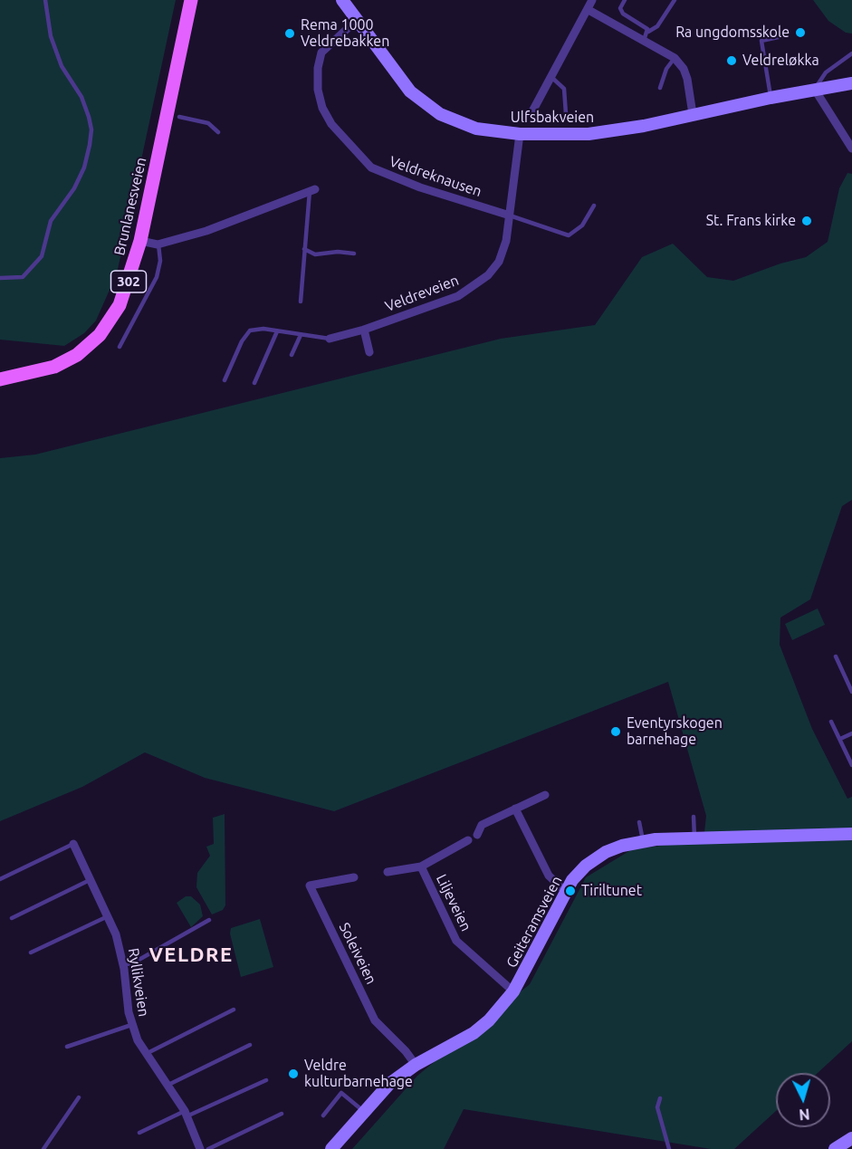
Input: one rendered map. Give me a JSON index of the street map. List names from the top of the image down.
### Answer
{
  "streets": {
    "main road": ["Brunlanesveien", "302"],
    "street": [
      "Ulfsbakveien",
      "Veldreknausen",
      "Veldreveien",
      "Liljeveien",
      "Geiteramsveien",
      "Soleiveien",
      "Ryllikveien"
    ]
  },
  "crossings": [
    ["Ulfsbakveien", "Veldreknausen"],
    ["Ulfsbakveien", "Veldreveien"],
    ["Veldreknausen", "Veldreveien"],
    ["Liljeveien", "Geiteramsveien"],
    ["Geiteramsveien", "Soleiveien"]
  ],
  "districts": ["VELDRE"],
  "places": [
    "Ra ungdomsskole",
    "Rema 1000 Veldrebakken",
    "Veldreløkka",
    "St. Frans kirke",
    "Eventyrskogen barnehage",
    "Tiriltunet",
    "Veldre kulturbarnehage"
  ],
  "north": "bottom"
}
